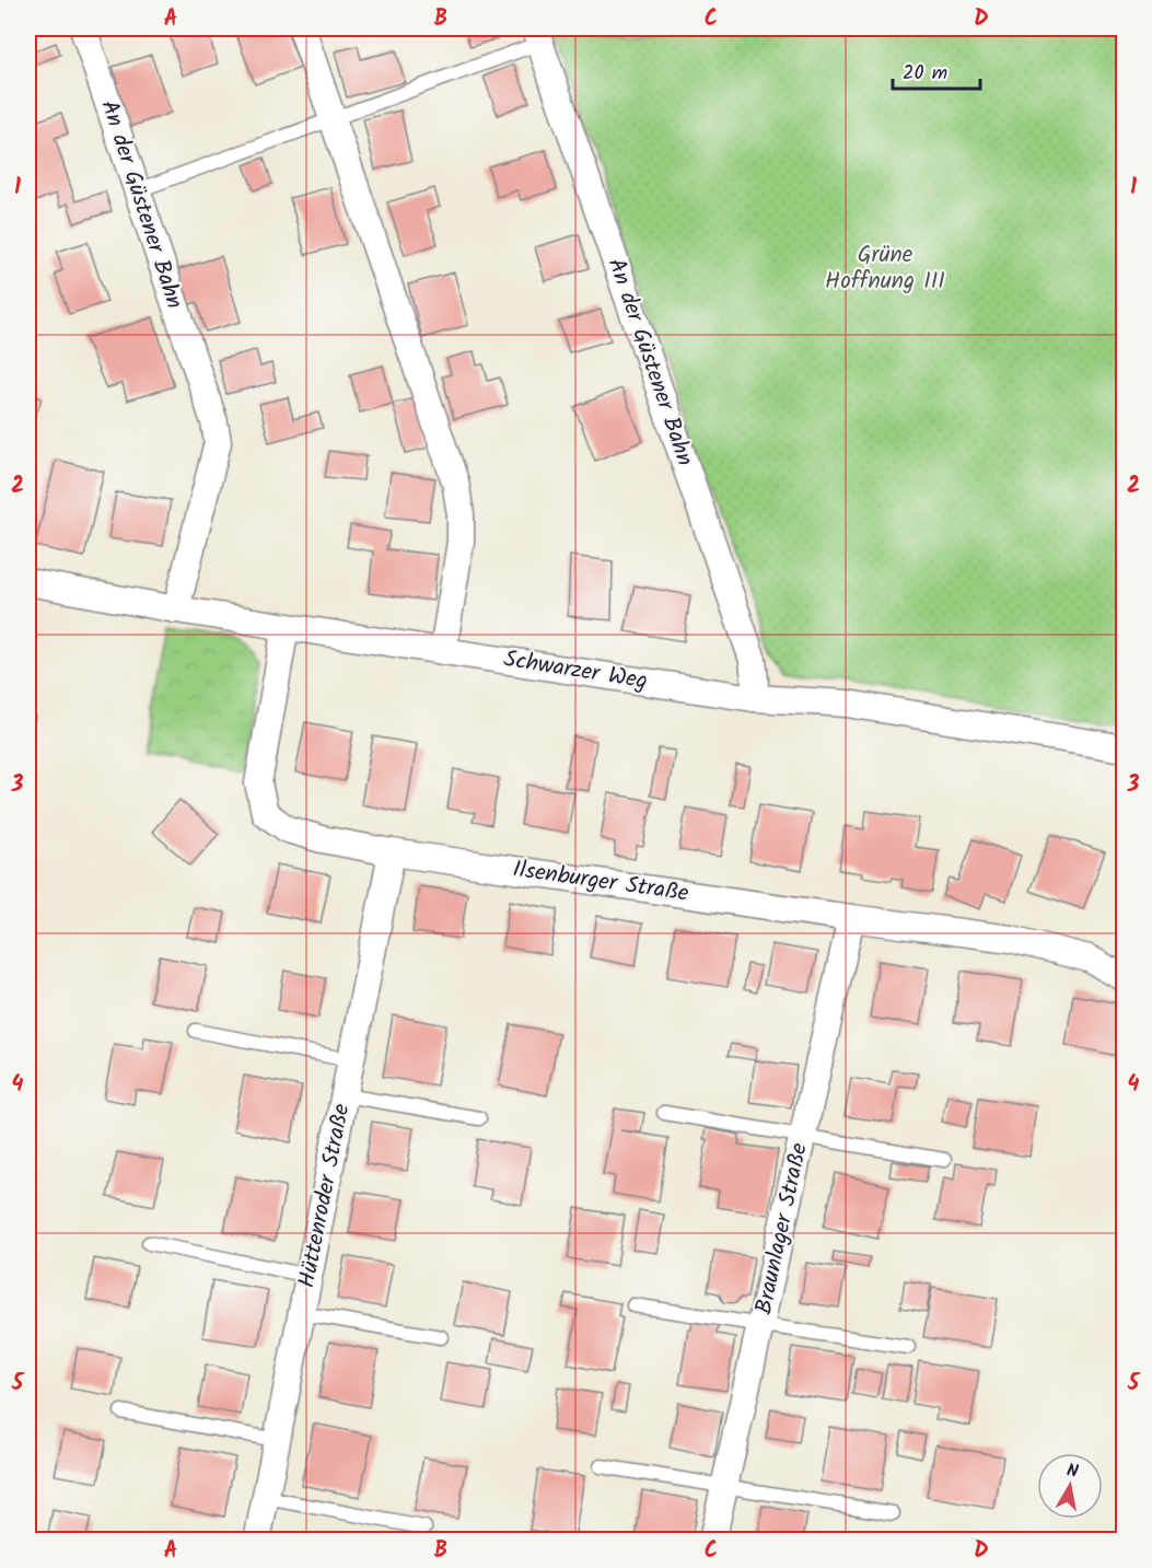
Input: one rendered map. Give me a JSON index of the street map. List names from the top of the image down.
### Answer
{
  "streets": {
    "street": [
      "An der Güstener Bahn",
      "Schwarzer Weg",
      "Ilsenburger Straße",
      "Hüttenroder Straße",
      "Braunlager Straße"
    ]
  },
  "crossings": [
    ["An der Güstener Bahn", "Schwarzer Weg"],
    ["Schwarzer Weg", "Ilsenburger Straße"],
    ["Ilsenburger Straße", "Hüttenroder Straße"],
    ["Ilsenburger Straße", "Braunlager Straße"]
  ],
  "parks": ["Grüne Hoffnung III"],
  "scale_bar": "20 m",
  "north": "top",
  "grid": {
    "columns": [
      "A",
      "B",
      "C",
      "D"
    ],
    "rows": [
      "1",
      "2",
      "3",
      "4",
      "5"
    ]
  }
}
